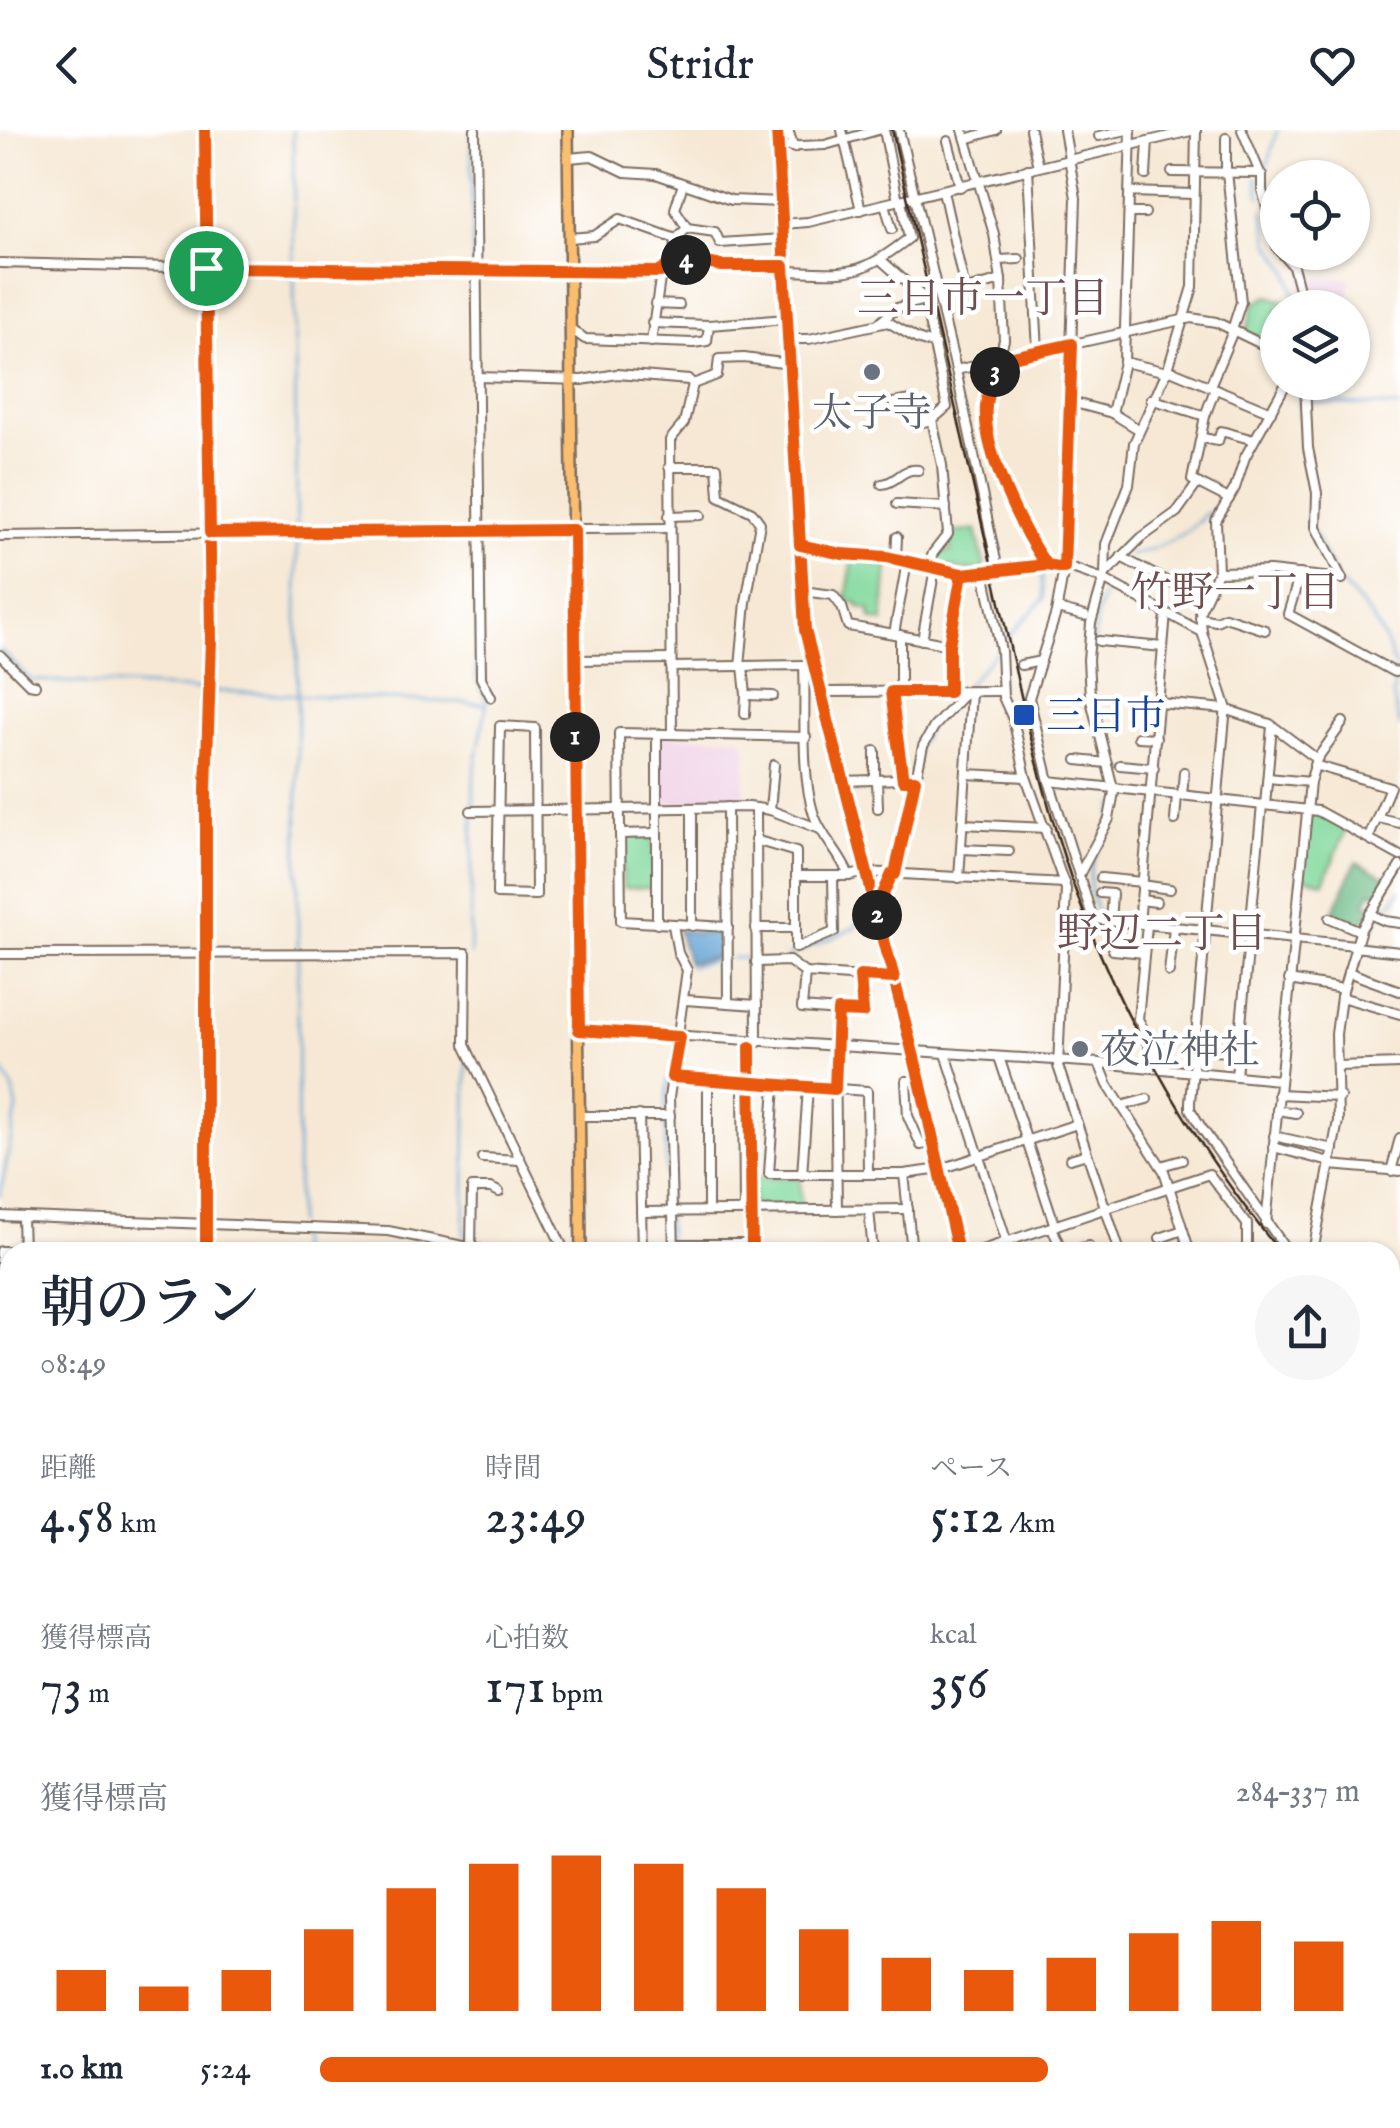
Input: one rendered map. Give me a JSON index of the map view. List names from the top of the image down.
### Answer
{
  "districts": ["三日市一丁目", "竹野一丁目", "野辺二丁目"],
  "places": {
    "other": ["太子寺", "夜泣神社"],
    "transit": ["三日市"]
  },
  "page": {
    "header": "Stridr",
    "pins": [
      "4",
      "3",
      "1",
      "2"
    ],
    "heading": ["朝のラン", "08:49"],
    "stats": [
      ["距離", "4.58 km"],
      ["時間", "23:49"],
      ["ペース", "5:12 /km"],
      ["獲得標高", "73 m"],
      ["心拍数", "171 bpm"],
      ["kcal", "356"]
    ],
    "chart": ["獲得標高", "284–337 m"],
    "list": [
      {
        "name": "1.0 km",
        "note": "5:24"
      }
    ]
  }
}
